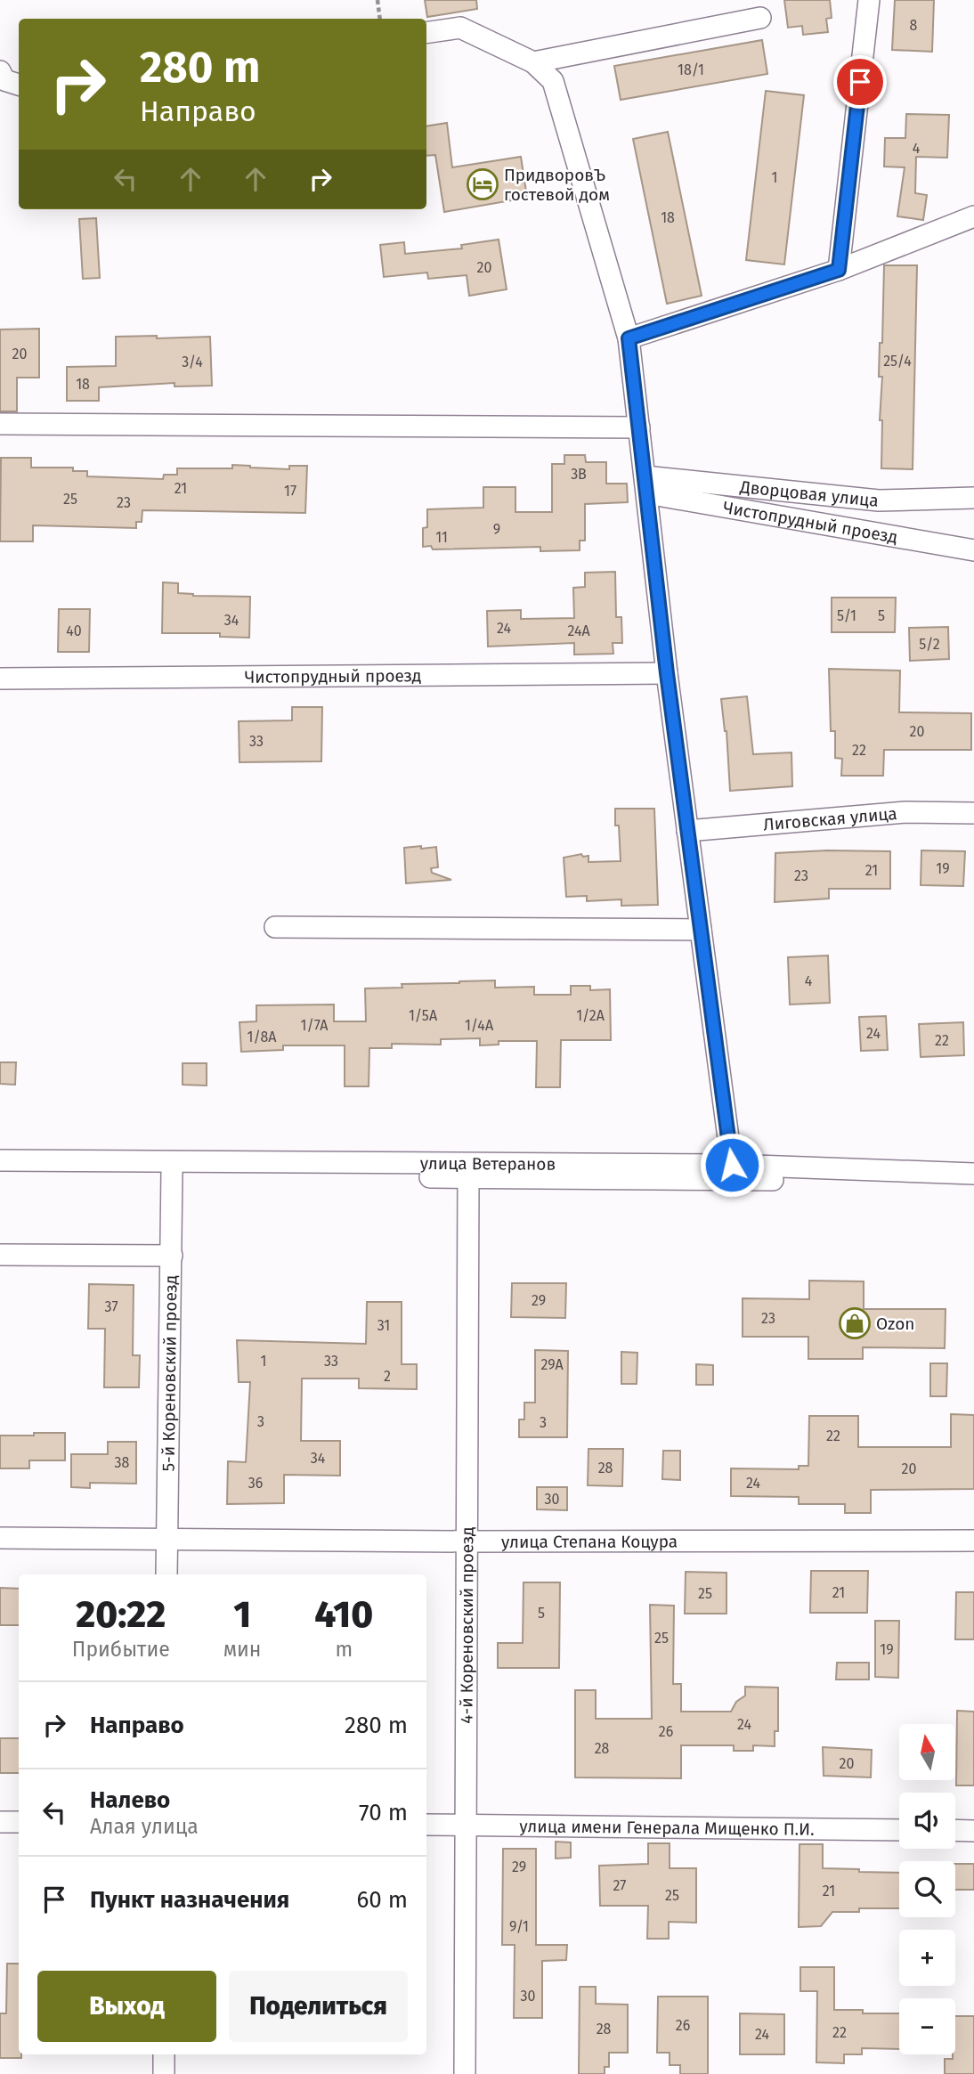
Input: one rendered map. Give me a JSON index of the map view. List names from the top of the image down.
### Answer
{
  "streets": {
    "street": [
      "Дворцовая улица",
      "Чистопрудный проезд",
      "Лиговская улица",
      "улица Ветеранов",
      "5-й Кореновский проезд",
      "улица Степана Коцура",
      "4-й Кореновский проезд",
      "улица имени Генерала Мищенко П.И."
    ]
  },
  "crossings": [
    ["Дворцовая улица", "Чистопрудный проезд"],
    ["улица Ветеранов", "5-й Кореновский проезд"],
    ["улица Ветеранов", "4-й Кореновский проезд"],
    ["5-й Кореновский проезд", "улица Степана Коцура"],
    ["улица Степана Коцура", "4-й Кореновский проезд"],
    ["4-й Кореновский проезд", "улица имени Генерала Мищенко П.И."]
  ],
  "places": {
    "hotel": ["ПридворовЪ гостевой дом"],
    "shop": ["Ozon"]
  },
  "house_numbers": [
    "8",
    "18/1",
    "4",
    "1",
    "18",
    "20",
    "20",
    "25/4",
    "3/4",
    "18",
    "3В",
    "21",
    "17",
    "25",
    "23",
    "9",
    "11",
    "5/1",
    "5",
    "34",
    "24",
    "40",
    "24А",
    "5/2",
    "20",
    "33",
    "22",
    "19",
    "21",
    "23",
    "4",
    "1/5А",
    "1/2А",
    "1/7А",
    "1/4А",
    "24",
    "1/8А",
    "22",
    "29",
    "37",
    "23",
    "31",
    "1",
    "33",
    "29А",
    "2",
    "3",
    "3",
    "22",
    "34",
    "38",
    "28",
    "20",
    "36",
    "24",
    "30",
    "21",
    "25",
    "5",
    "25",
    "19",
    "24",
    "26",
    "28",
    "20",
    "29",
    "27",
    "21",
    "25",
    "9/1",
    "30",
    "26",
    "28",
    "22",
    "24"
  ],
  "north": "top",
  "page": {
    "turn": ["280 m", "Направо"],
    "eta": [
      "20:22",
      "Прибытие",
      "1",
      "мин",
      "410",
      "m"
    ],
    "list": [
      {
        "name": "Направо",
        "value": "280 m"
      },
      {
        "name": "Налево",
        "note": "Алая улица",
        "value": "70 m"
      },
      {
        "name": "Пункт назначения",
        "value": "60 m"
      }
    ],
    "map_buttons": ["+", "−"],
    "buttons": ["Выход", "Поделиться"]
  }
}
